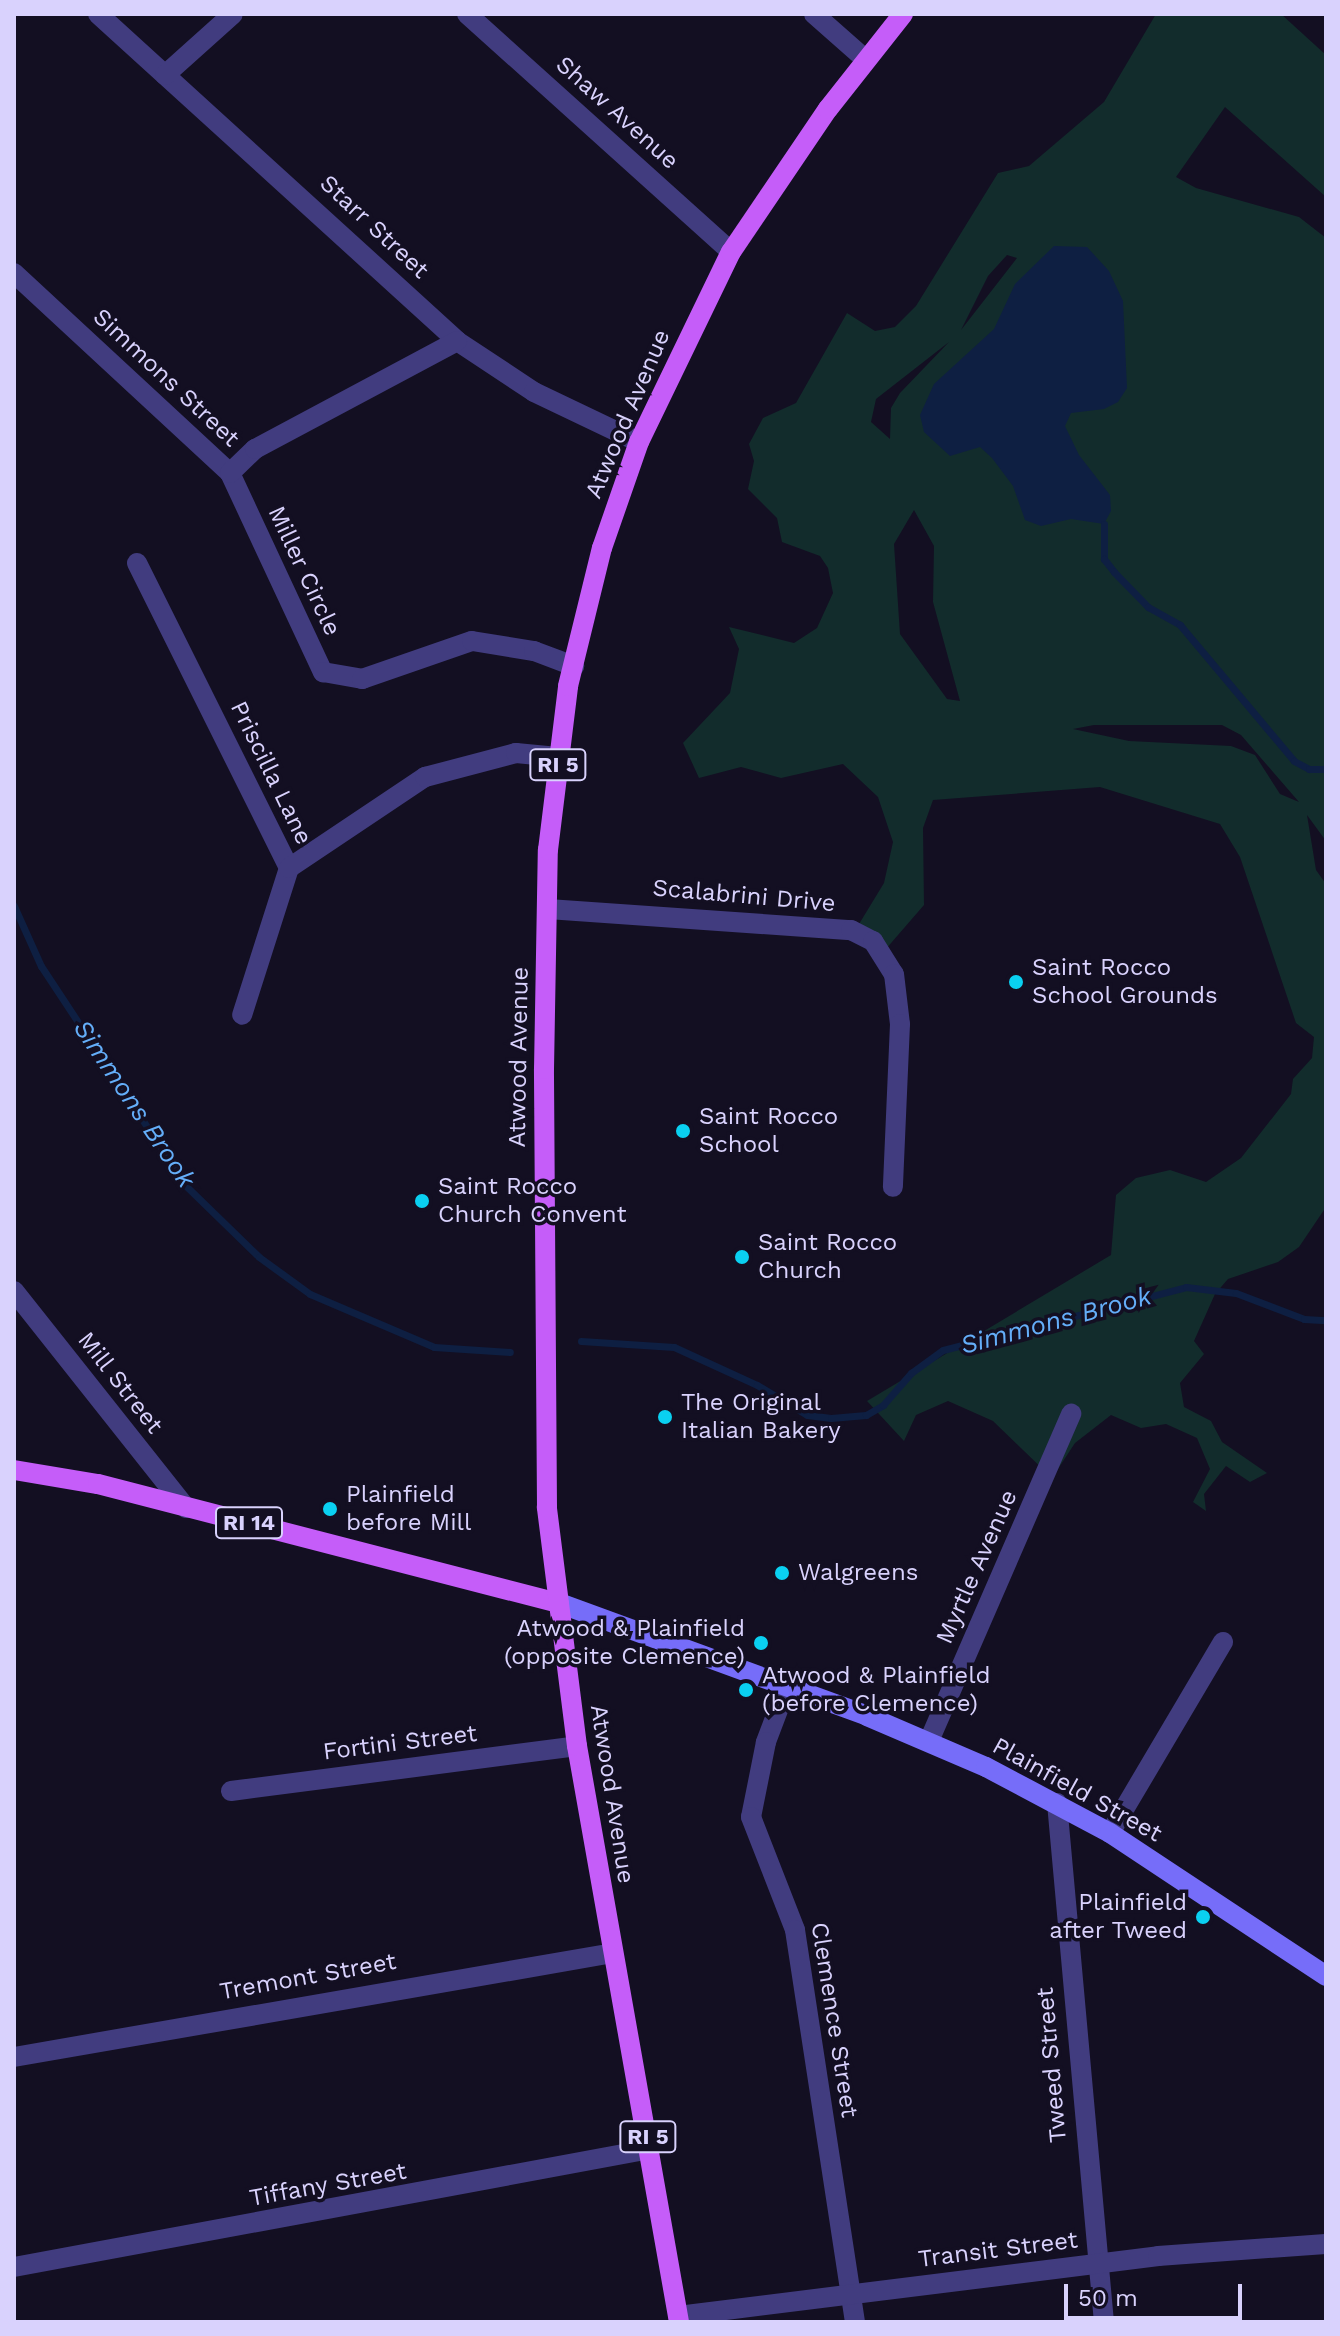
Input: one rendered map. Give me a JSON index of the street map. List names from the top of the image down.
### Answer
{
  "streets": {
    "main road": [
      "Atwood Avenue",
      "RI 5",
      "RI 14",
      "Plainfield Street"
    ],
    "street": [
      "Shaw Avenue",
      "Starr Street",
      "Simmons Street",
      "Miller Circle",
      "Priscilla Lane",
      "Scalabrini Drive",
      "Mill Street",
      "Myrtle Avenue",
      "Fortini Street",
      "Tremont Street",
      "Clemence Street",
      "Tweed Street",
      "Tiffany Street",
      "Transit Street"
    ]
  },
  "crossings": [
    ["Shaw Avenue", "Atwood Avenue"],
    ["Starr Street", "Simmons Street"],
    ["Starr Street", "Atwood Avenue"],
    ["Simmons Street", "Miller Circle"],
    ["Atwood Avenue", "Miller Circle"],
    ["Atwood Avenue", "Scalabrini Drive"],
    ["Atwood Avenue", "RI 14"],
    ["Atwood Avenue", "Fortini Street"],
    ["Atwood Avenue", "Plainfield Street"],
    ["Atwood Avenue", "Tremont Street"],
    ["Atwood Avenue", "Tiffany Street"],
    ["Atwood Avenue", "Transit Street"],
    ["Mill Street", "RI 14"],
    ["RI 14", "Plainfield Street"],
    ["Myrtle Avenue", "Plainfield Street"],
    ["Plainfield Street", "Clemence Street"],
    ["Plainfield Street", "Tweed Street"],
    ["Clemence Street", "Transit Street"],
    ["Tweed Street", "Transit Street"]
  ],
  "water": ["Simmons Brook"],
  "places": [
    "Saint Rocco School Grounds",
    "Saint Rocco School",
    "Saint Rocco Church Convent",
    "Saint Rocco Church",
    "The Original Italian Bakery",
    "Plainfield before Mill",
    "Walgreens",
    "Atwood & Plainfield (opposite Clemence)",
    "Atwood & Plainfield (before Clemence)",
    "Plainfield after Tweed"
  ],
  "scale_bar": "50 m"
}
